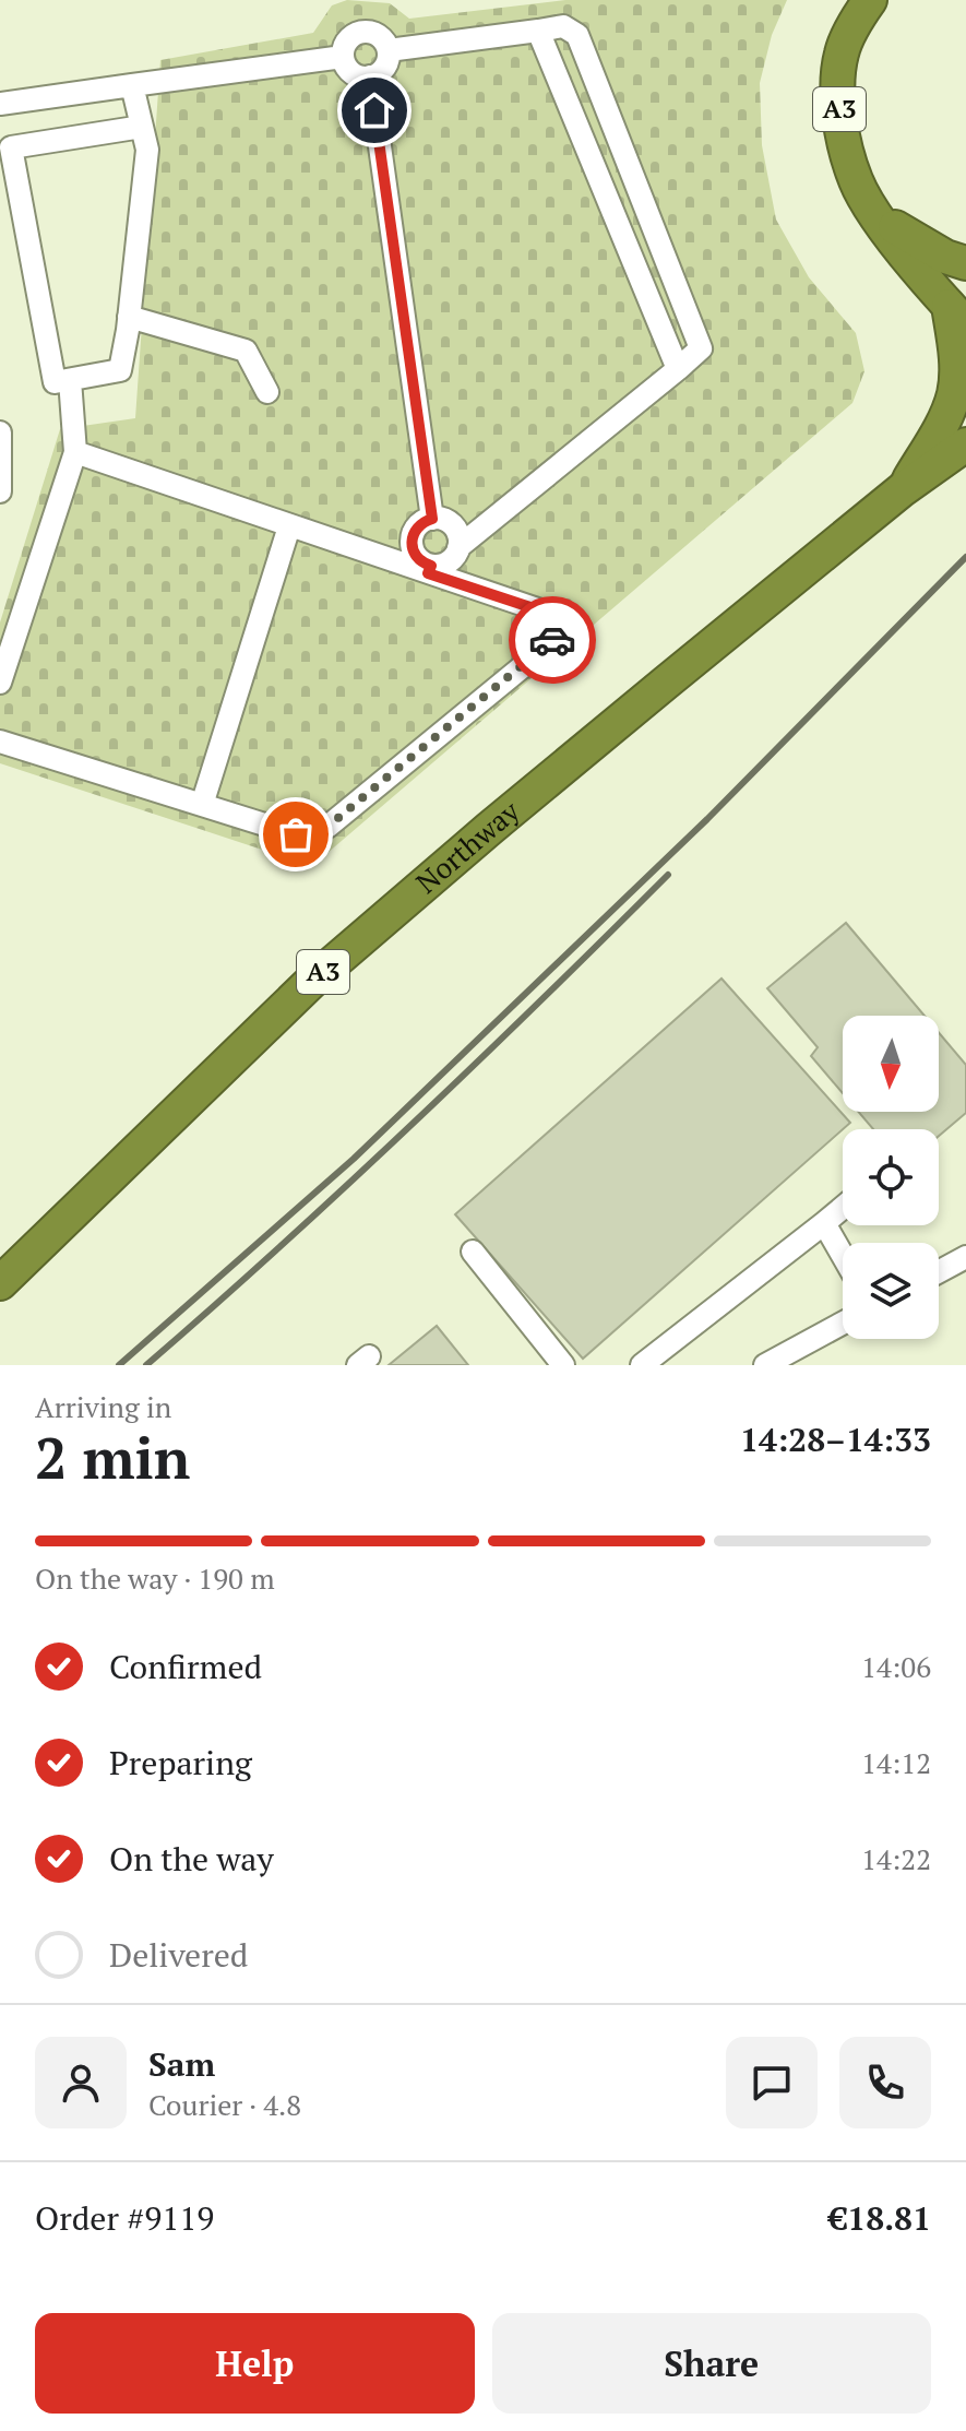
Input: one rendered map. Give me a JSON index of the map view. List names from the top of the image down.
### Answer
{
  "streets": {
    "highway": ["A3", "Northway"]
  },
  "north": "bottom",
  "page": {
    "heading": ["2 min", "Arriving in", "14:28–14:33"],
    "panel": [
      "Sam",
      "Courier · 4.8",
      "Order #9119",
      "€18.81"
    ],
    "bar": "On the way · 190 m",
    "list": [
      ["Confirmed", "14:06"],
      ["Preparing", "14:12"],
      ["On the way", "14:22"],
      "Delivered"
    ],
    "buttons": ["Help", "Share"]
  }
}
